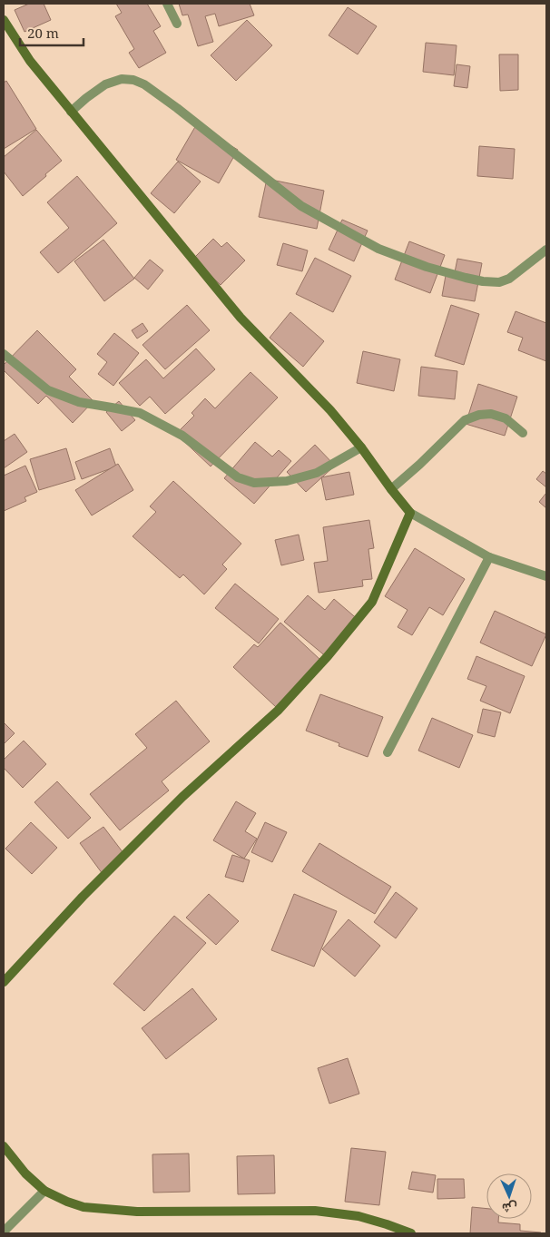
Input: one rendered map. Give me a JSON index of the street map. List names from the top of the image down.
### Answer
{
  "scale_bar": "20 m",
  "north": "bottom"
}
